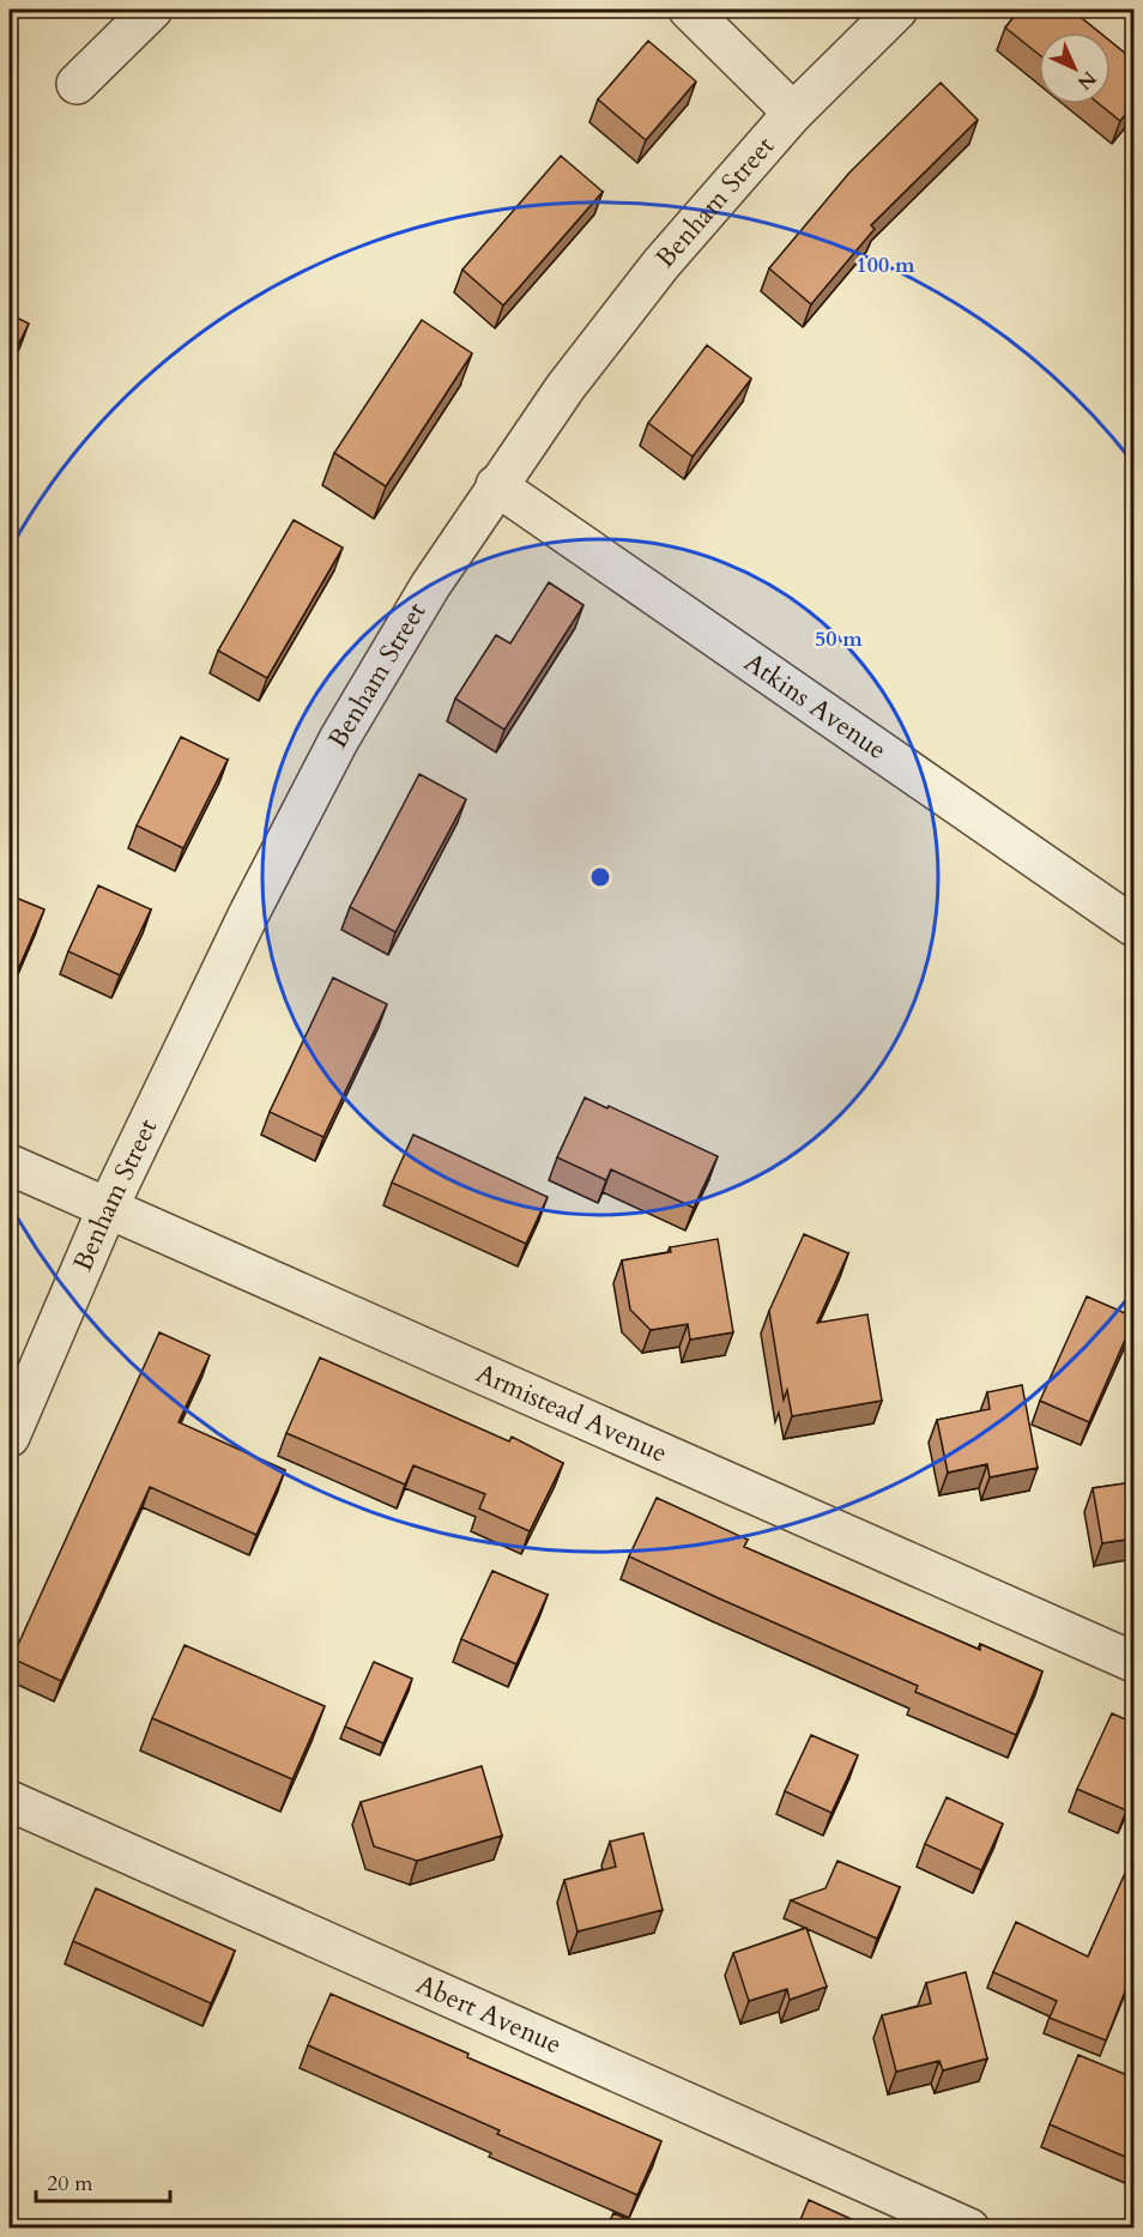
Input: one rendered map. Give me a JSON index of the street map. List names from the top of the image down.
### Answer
{
  "streets": {
    "street": [
      "Benham Street",
      "Atkins Avenue",
      "Armistead Avenue",
      "Abert Avenue"
    ]
  },
  "crossings": [
    ["Benham Street", "Atkins Avenue"],
    ["Benham Street", "Armistead Avenue"]
  ],
  "scale_bar": "20 m",
  "north": "bottom right",
  "rings": ["100 m", "50 m"]
}
